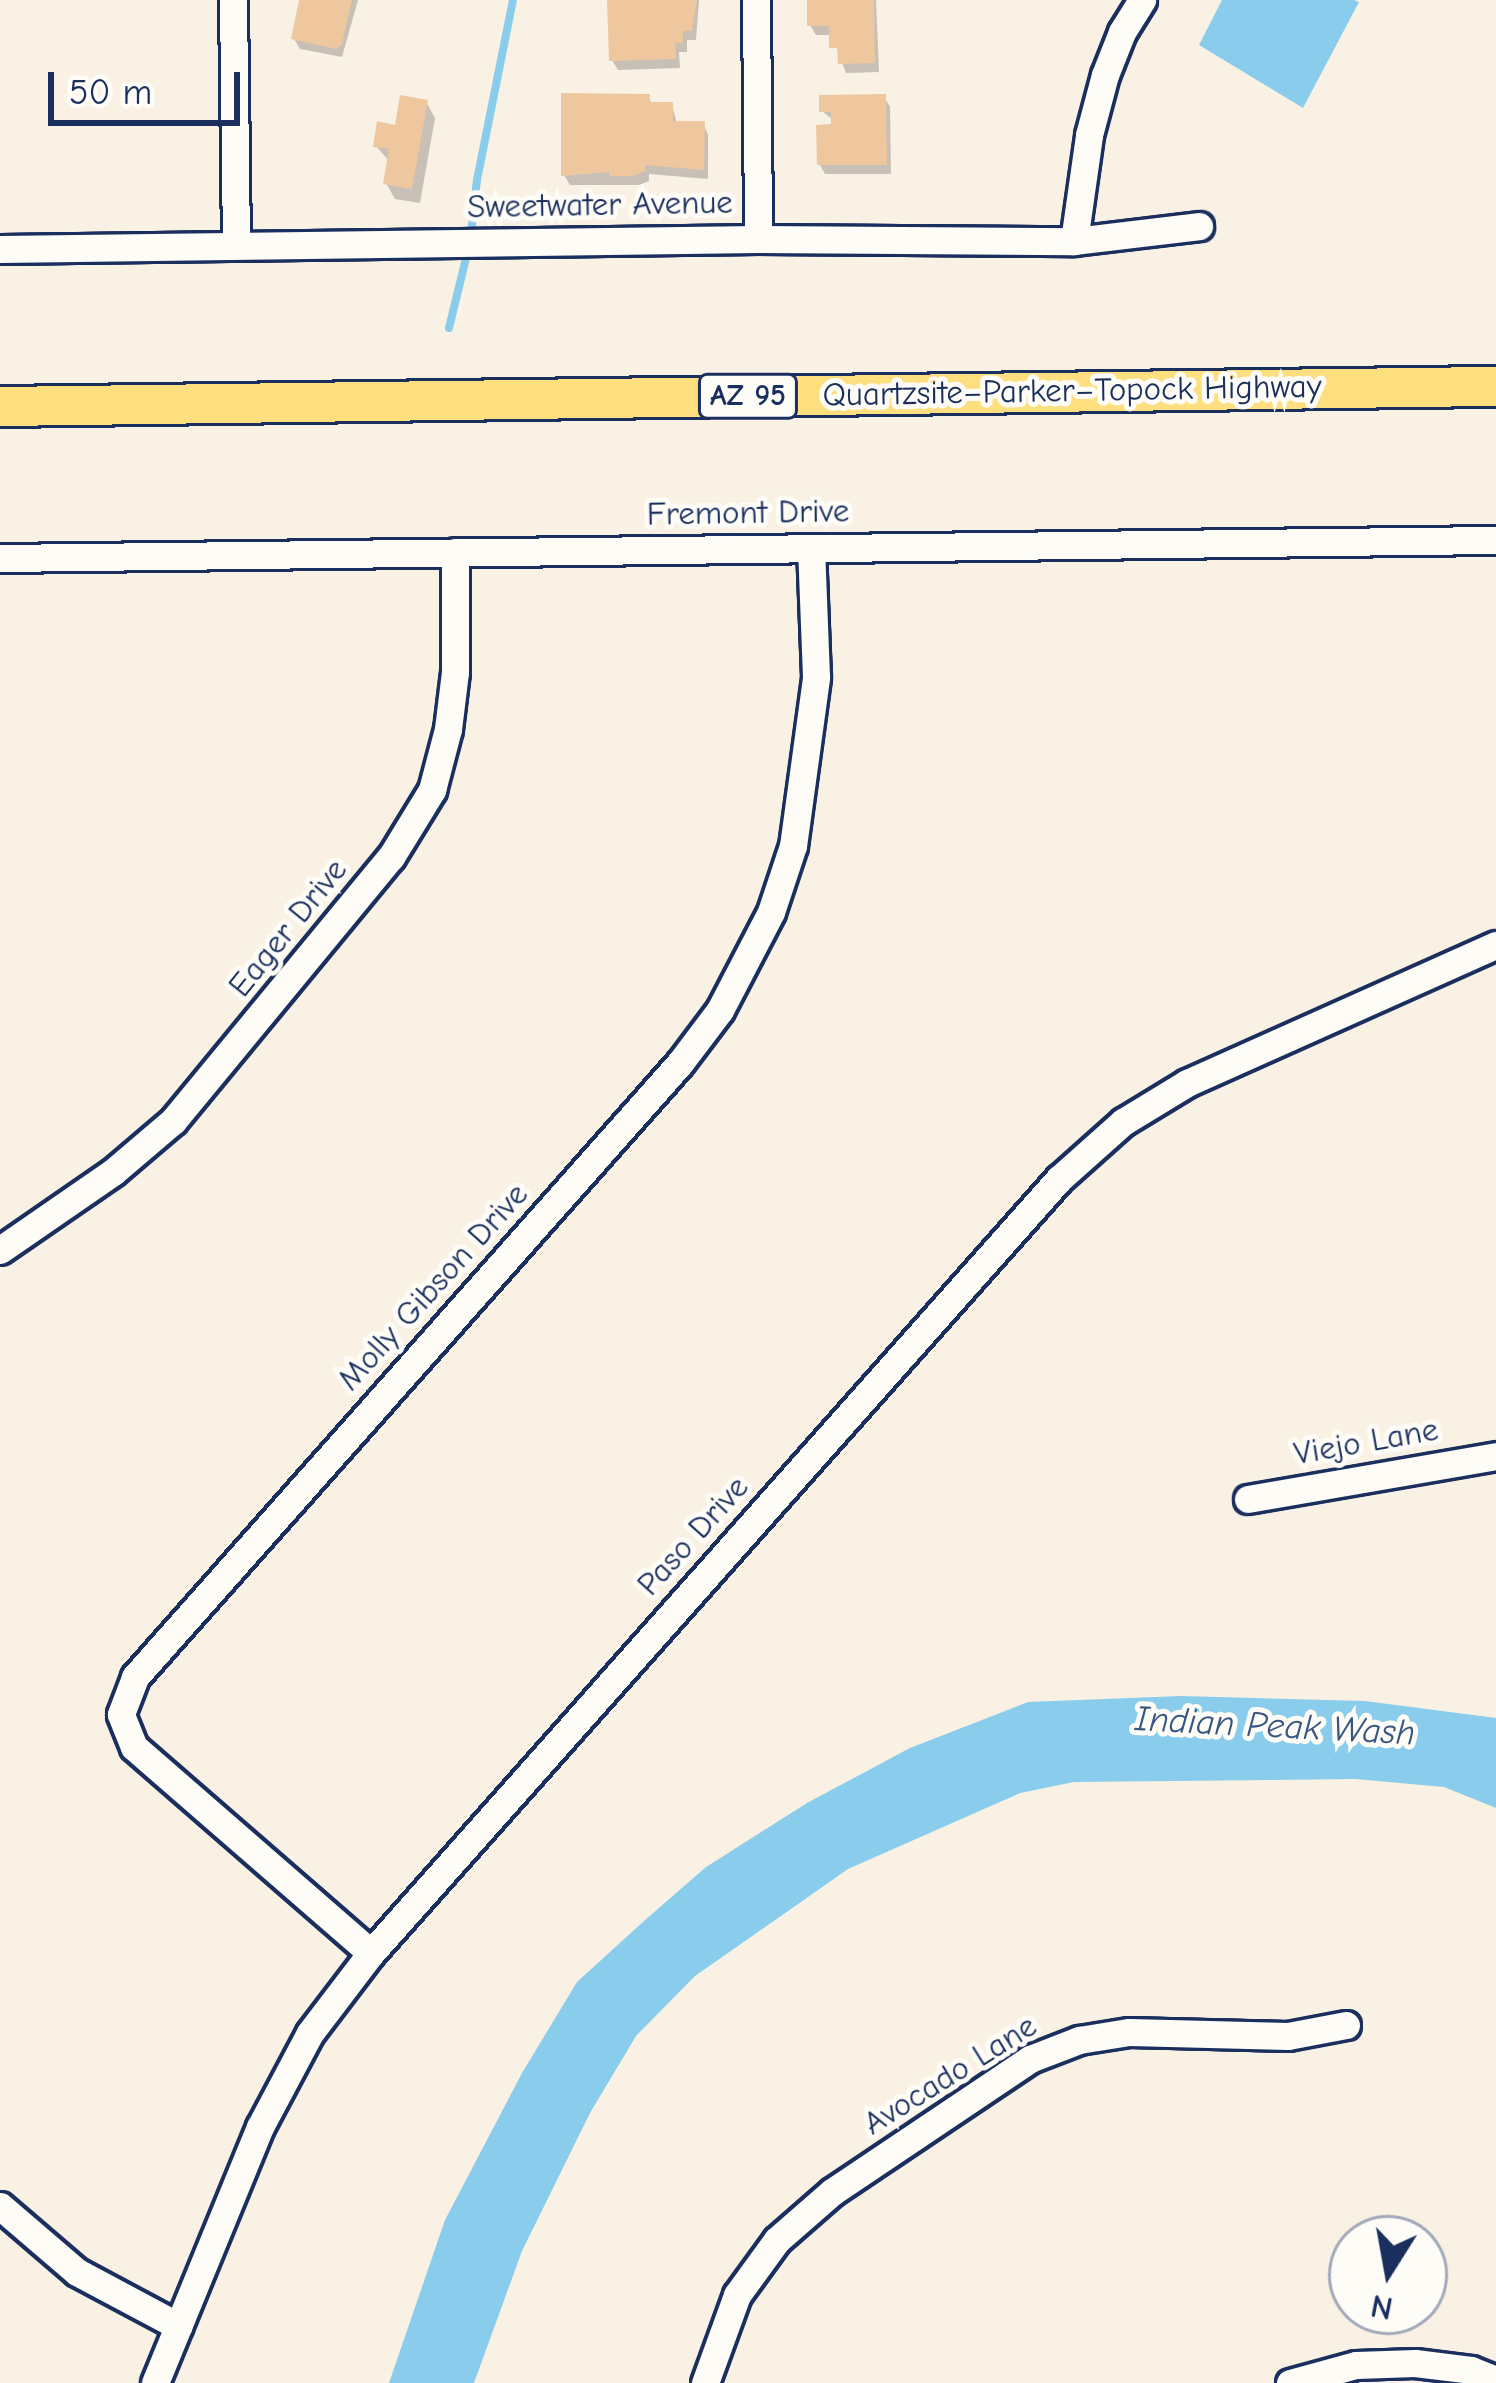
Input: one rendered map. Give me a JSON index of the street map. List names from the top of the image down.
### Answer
{
  "streets": {
    "highway": ["Quartzsite–Parker–Topock Highway", "AZ 95"],
    "street": [
      "Sweetwater Avenue",
      "Fremont Drive",
      "Eager Drive",
      "Molly Gibson Drive",
      "Viejo Lane",
      "Paso Drive",
      "Avocado Lane"
    ]
  },
  "crossings": [
    ["Fremont Drive", "Eager Drive"],
    ["Fremont Drive", "Molly Gibson Drive"],
    ["Molly Gibson Drive", "Paso Drive"]
  ],
  "water": ["Indian Peak Wash"],
  "scale_bar": "50 m",
  "north": "bottom"
}
